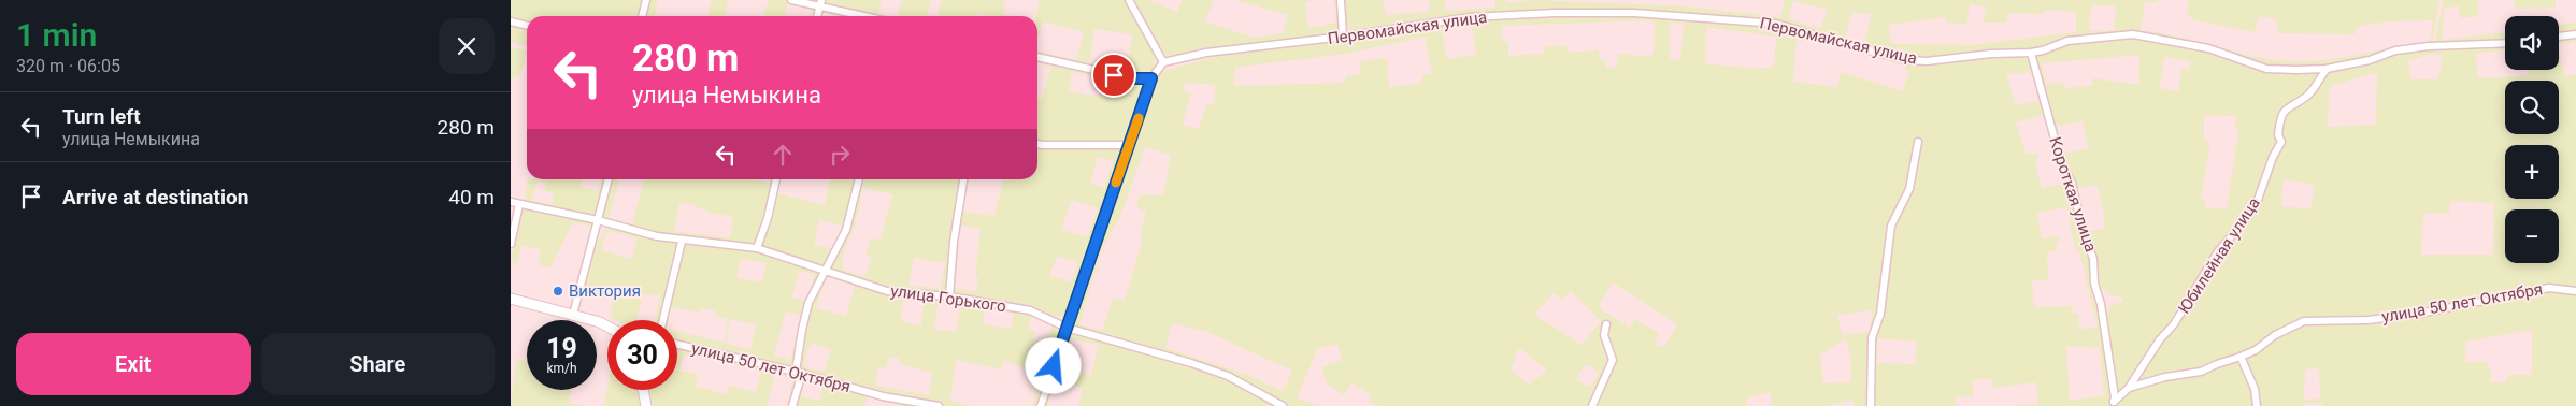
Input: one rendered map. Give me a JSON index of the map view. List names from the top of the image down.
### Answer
{
  "streets": {
    "street": [
      "Первомайская улица",
      "Короткая улица",
      "Юбилейная улица",
      "улица Горького",
      "улица 50 лет Октября"
    ]
  },
  "crossings": [
    ["Первомайская улица", "Короткая улица"],
    ["Первомайская улица", "Юбилейная улица"],
    ["Короткая улица", "улица 50 лет Октября"],
    ["Юбилейная улица", "улица 50 лет Октября"]
  ],
  "places": ["Виктория"],
  "page": {
    "heading": ["1 min", "320 m · 06:05"],
    "map_buttons": ["+", "−"],
    "turn": ["280 m", "улица Немыкина"],
    "list": [
      {
        "name": "Turn left",
        "note": "улица Немыкина",
        "value": "280 m"
      },
      {
        "name": "Arrive at destination",
        "value": "40 m"
      }
    ],
    "speed": "19 km/h",
    "limit": "30",
    "buttons": ["Exit", "Share"]
  }
}
